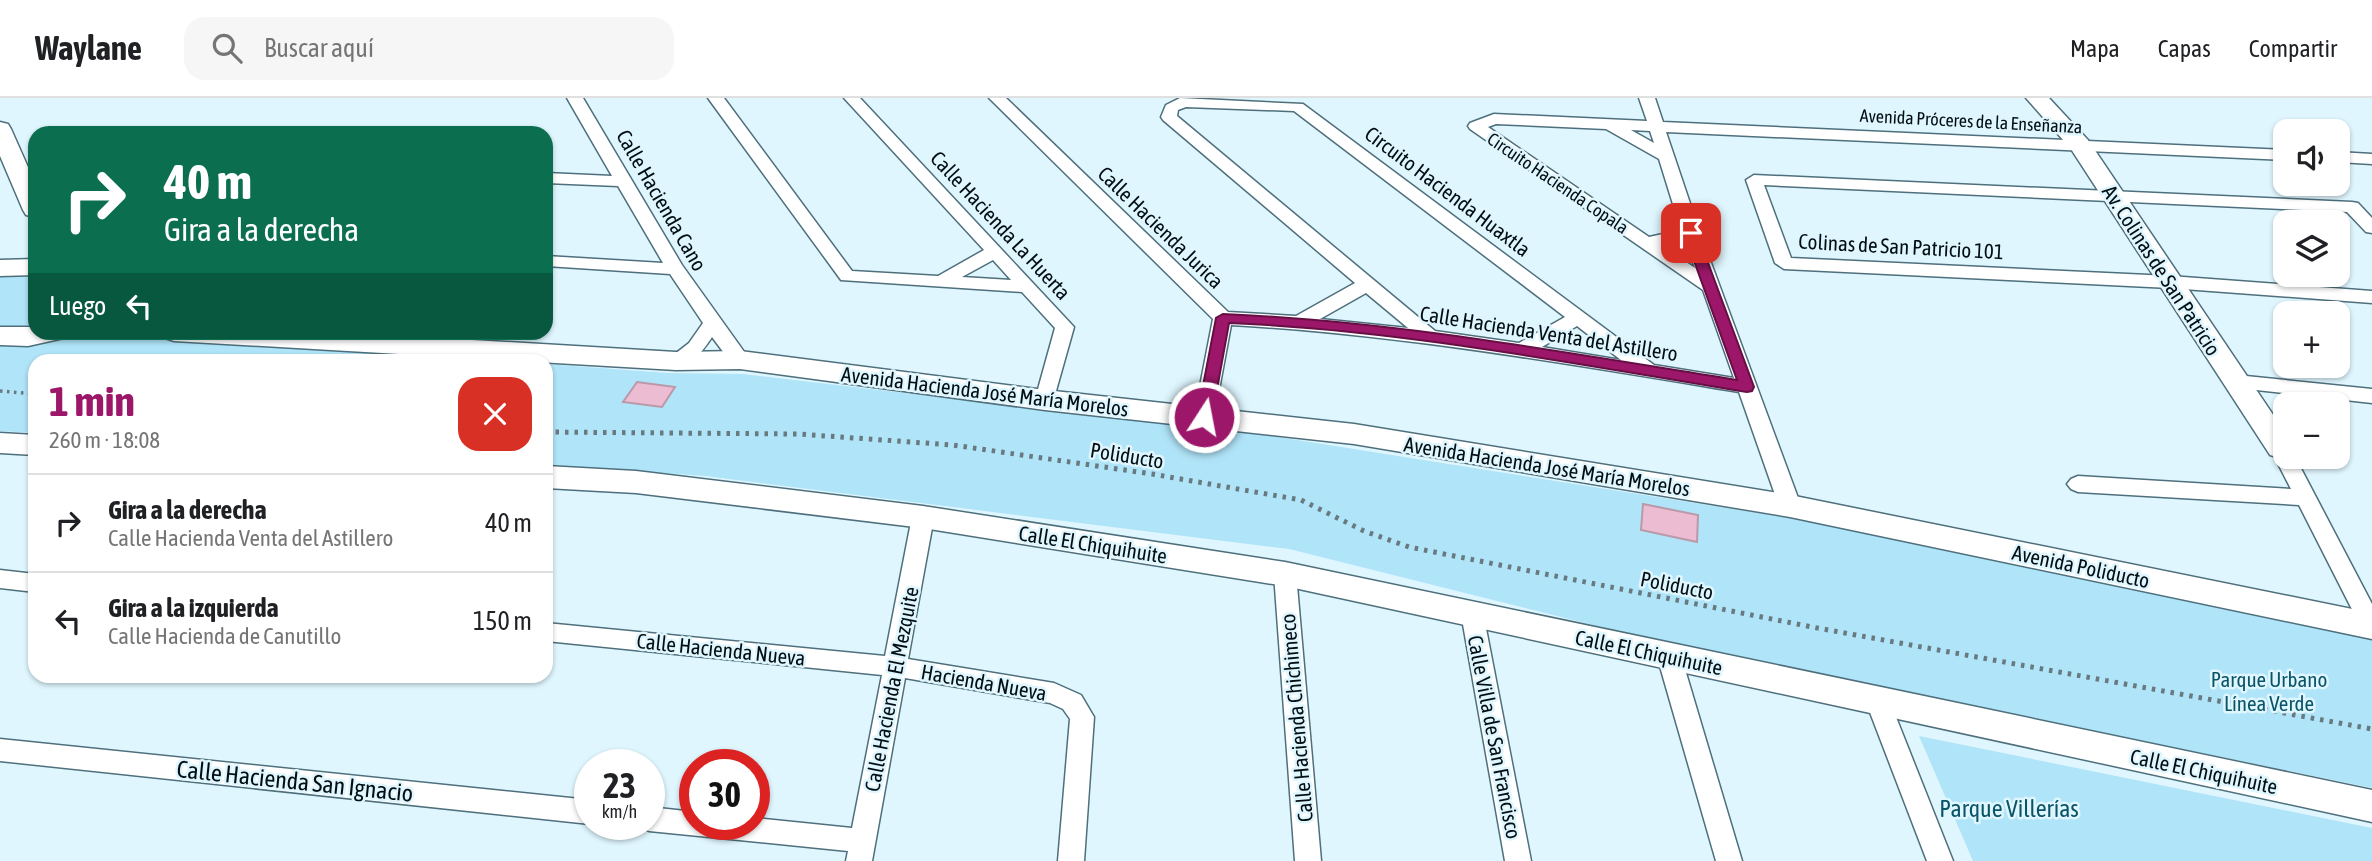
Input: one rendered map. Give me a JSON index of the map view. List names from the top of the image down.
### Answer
{
  "streets": {
    "main road": [
      "Av. Colinas de San Patricio",
      "Avenida Hacienda José María Morelos",
      "Calle El Chiquihuite",
      "Avenida Poliducto"
    ],
    "street": [
      "Avenida Próceres de la Enseñanza",
      "Circuito Hacienda Copala",
      "Circuito Hacienda Huaxtla",
      "Calle Hacienda Cano",
      "Calle Hacienda La Huerta",
      "Calle Hacienda Jurica",
      "Colinas de San Patricio 101",
      "Calle Hacienda Venta del Astillero",
      "Calle Hacienda Nueva",
      "Hacienda Nueva",
      "Calle Hacienda El Mezquite",
      "Calle Hacienda Chichimeco",
      "Calle Villa de San Francisco",
      "Calle Hacienda San Ignacio"
    ],
    "path": ["Poliducto"]
  },
  "crossings": [
    ["Avenida Próceres de la Enseñanza", "Circuito Hacienda Copala"],
    ["Avenida Próceres de la Enseñanza", "Av. Colinas de San Patricio"],
    ["Circuito Hacienda Huaxtla", "Calle Hacienda Venta del Astillero"],
    ["Calle Hacienda Cano", "Avenida Hacienda José María Morelos"],
    ["Calle Hacienda La Huerta", "Avenida Hacienda José María Morelos"],
    ["Calle Hacienda Jurica", "Calle Hacienda Venta del Astillero"],
    ["Calle Hacienda Jurica", "Avenida Hacienda José María Morelos"],
    ["Colinas de San Patricio 101", "Av. Colinas de San Patricio"],
    ["Avenida Hacienda José María Morelos", "Avenida Poliducto"],
    ["Calle El Chiquihuite", "Calle Hacienda El Mezquite"],
    ["Calle El Chiquihuite", "Calle Hacienda Chichimeco"],
    ["Calle El Chiquihuite", "Calle Villa de San Francisco"],
    ["Calle Hacienda Nueva", "Hacienda Nueva"],
    ["Calle Hacienda Nueva", "Calle Hacienda El Mezquite"],
    ["Hacienda Nueva", "Calle Hacienda El Mezquite"]
  ],
  "parks": ["Parque Urbano Línea Verde", "Parque Villerías"],
  "page": {
    "header": "Waylane",
    "search": "Buscar aquí",
    "nav": ["Mapa", "Capas", "Compartir"],
    "map_buttons": ["+", "−"],
    "turn": ["40 m", "Gira a la derecha"],
    "then": "Luego",
    "heading": ["1 min", "260 m · 18:08"],
    "list": [
      {
        "name": "Gira a la derecha",
        "note": "Calle Hacienda Venta del Astillero",
        "value": "40 m"
      },
      {
        "name": "Gira a la izquierda",
        "note": "Calle Hacienda de Canutillo",
        "value": "150 m"
      }
    ],
    "speed": "23 km/h",
    "limit": "30"
  }
}
